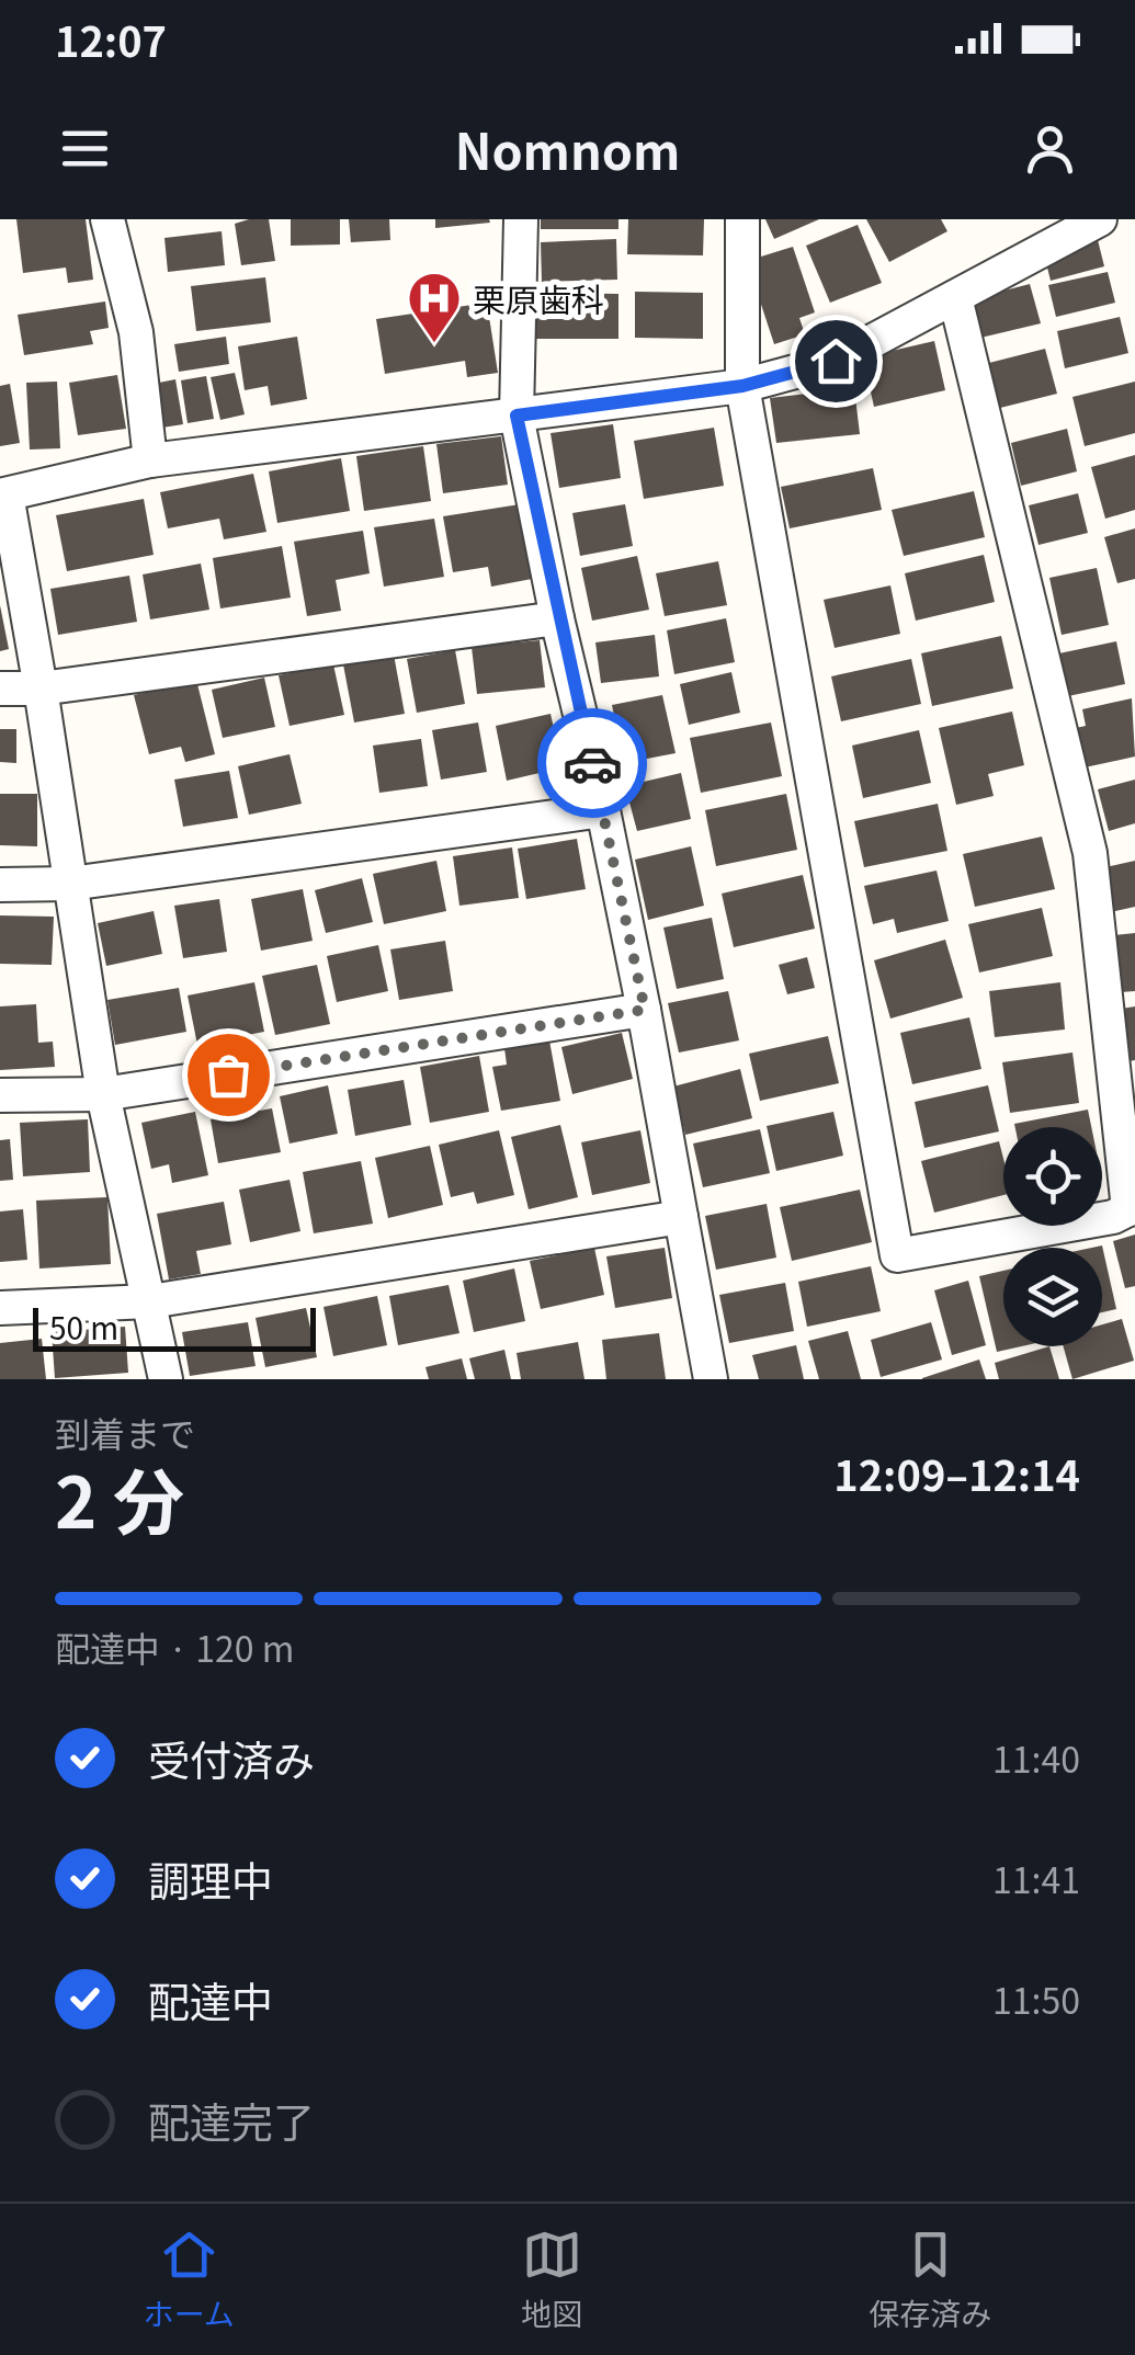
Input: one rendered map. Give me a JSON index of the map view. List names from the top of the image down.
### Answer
{
  "places": {
    "hospital": ["栗原歯科"]
  },
  "scale_bar": "50 m",
  "page": {
    "status": "12:07",
    "header": "Nomnom",
    "scale": "50 m",
    "heading": ["2 分", "到着まで", "12:09–12:14"],
    "bar": "配達中 · 120 m",
    "list": [
      ["受付済み", "11:40"],
      ["調理中", "11:41"],
      ["配達中", "11:50"],
      "配達完了"
    ],
    "tabs": ["ホーム", "地図", "保存済み"]
  }
}
